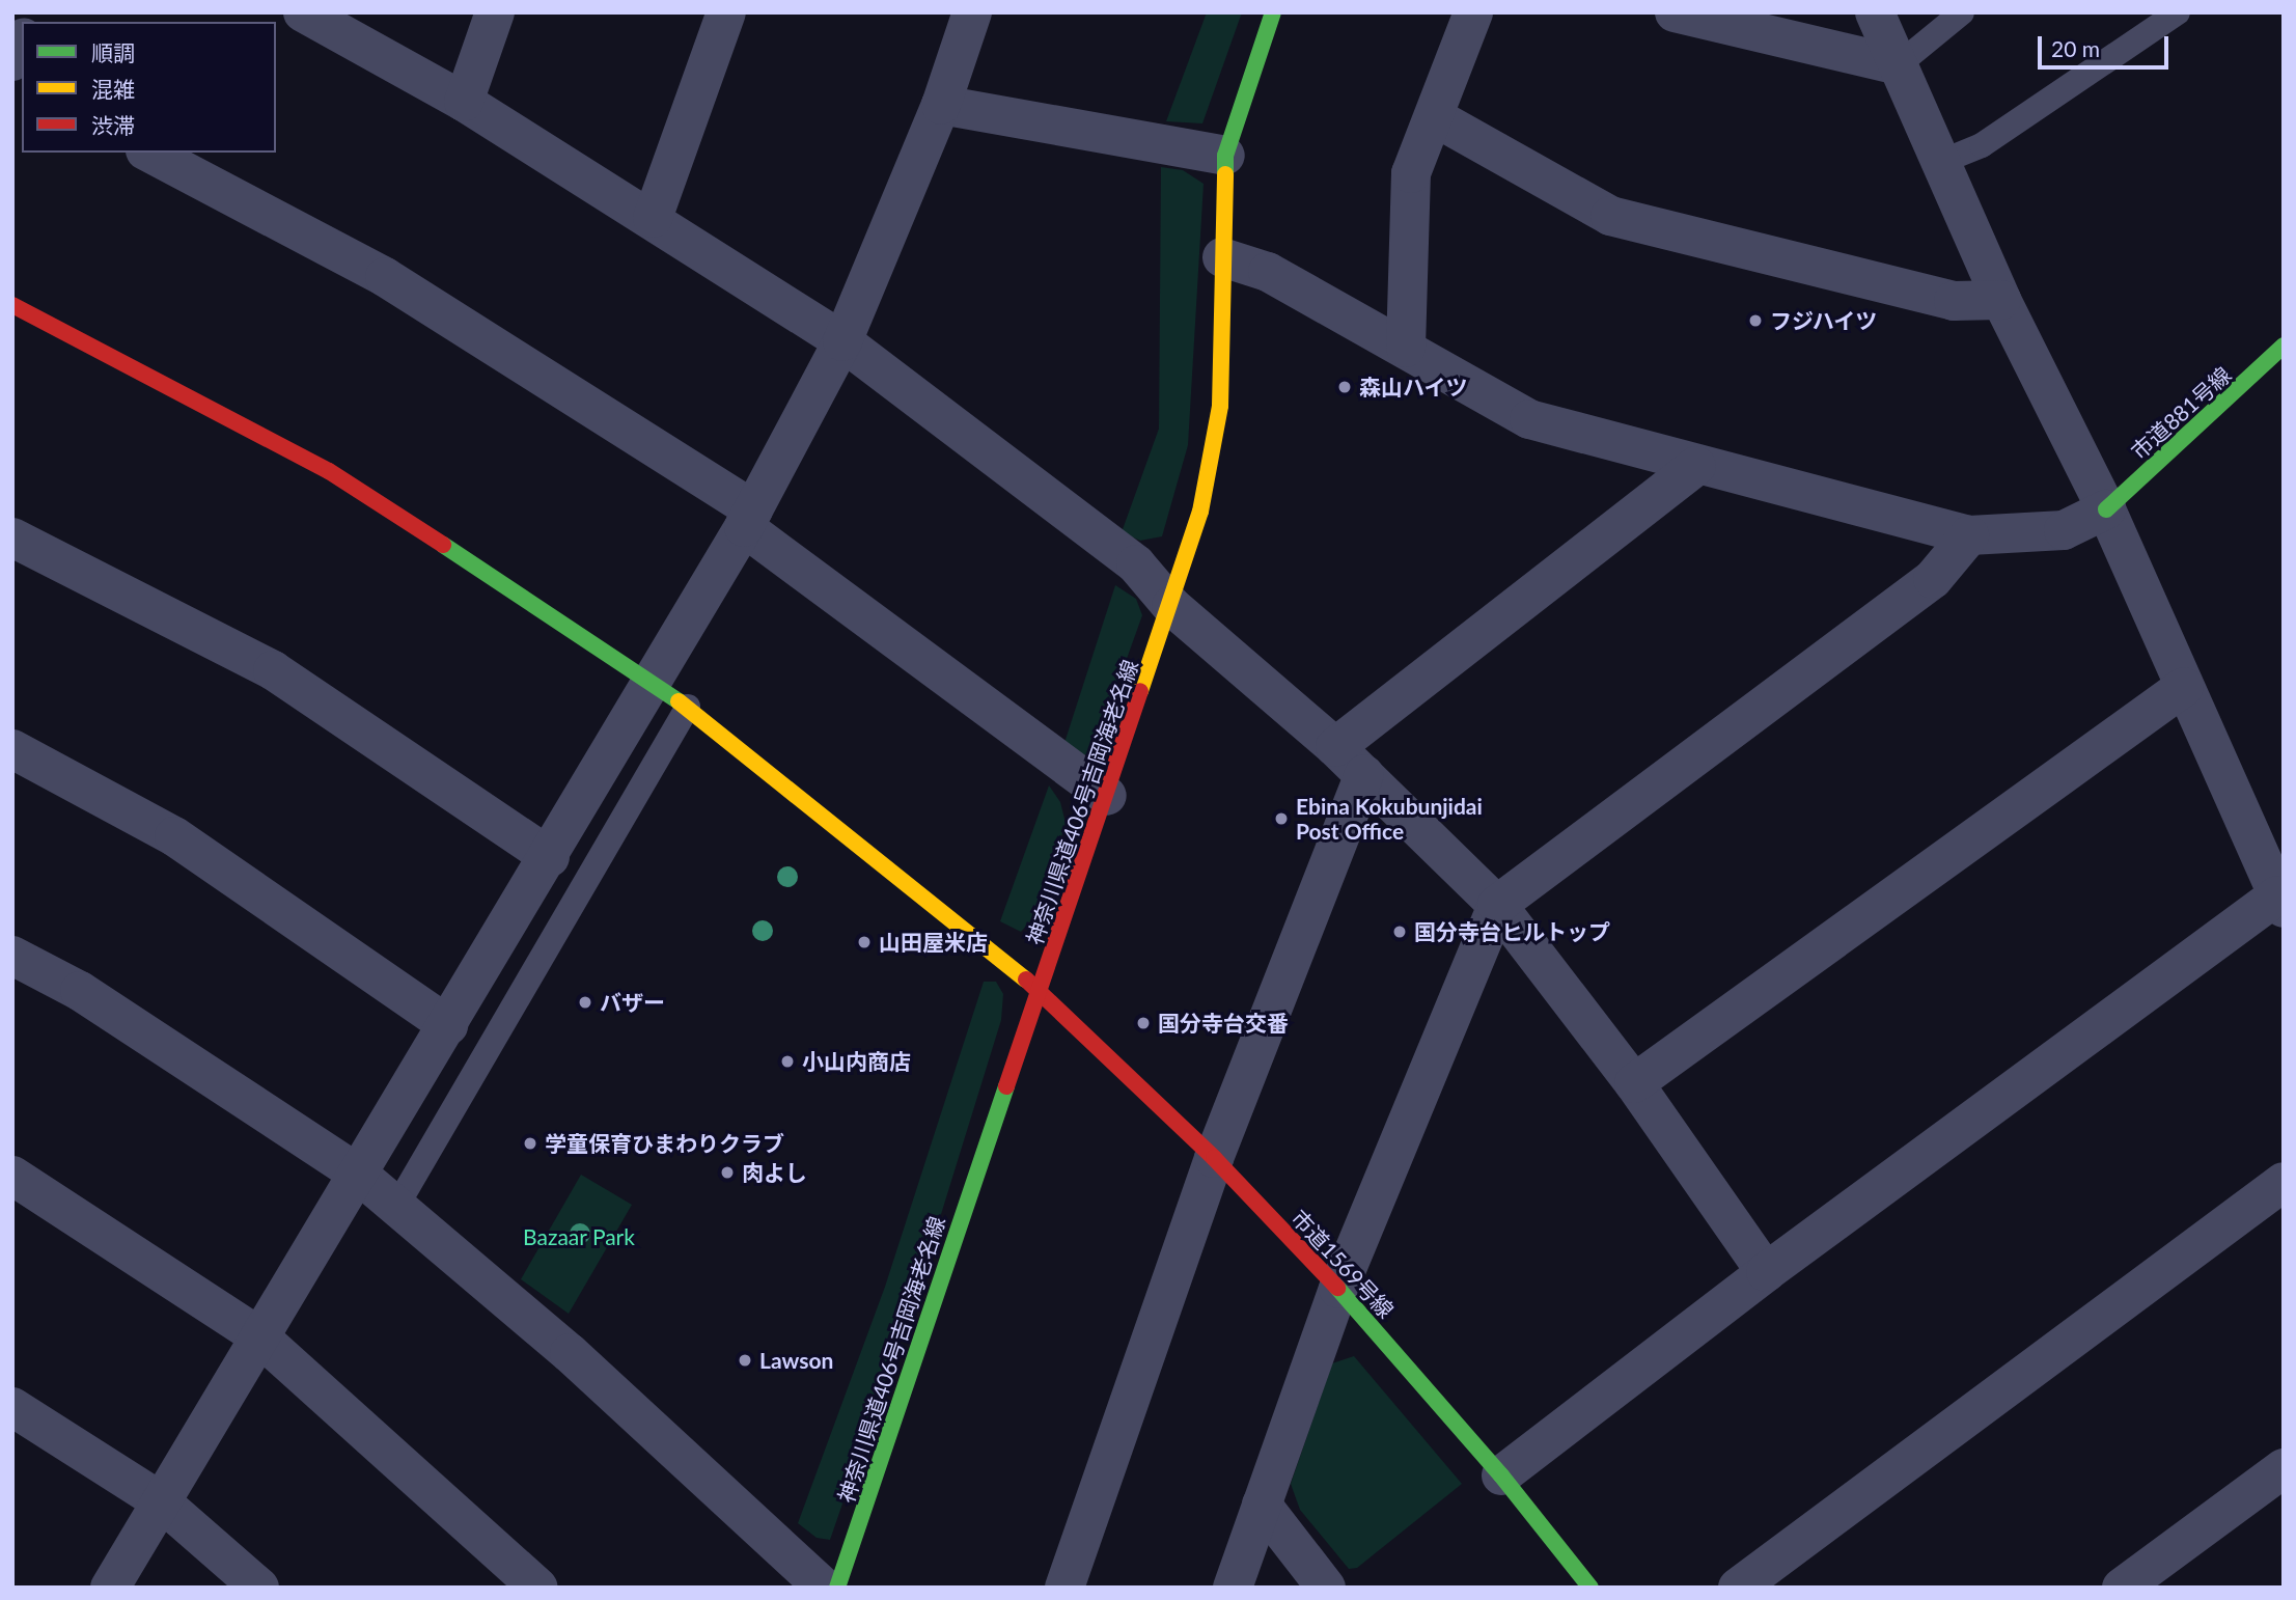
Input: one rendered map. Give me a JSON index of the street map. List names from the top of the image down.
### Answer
{
  "streets": {
    "street": ["市道881号線", "神奈川県道406号吉岡海老名線", "市道1569号線"]
  },
  "crossings": [
    ["神奈川県道406号吉岡海老名線", "市道1569号線"]
  ],
  "parks": ["Bazaar Park"],
  "places": [
    "フジハイツ",
    "森山ハイツ",
    "Ebina Kokubunjidai Post Office",
    "国分寺台ヒルトップ",
    "山田屋米店",
    "バザー",
    "国分寺台交番",
    "小山内商店",
    "学童保育ひまわりクラブ",
    "肉よし",
    "Lawson"
  ],
  "legend": ["順調", "混雑", "渋滞"],
  "scale_bar": "20 m"
}
